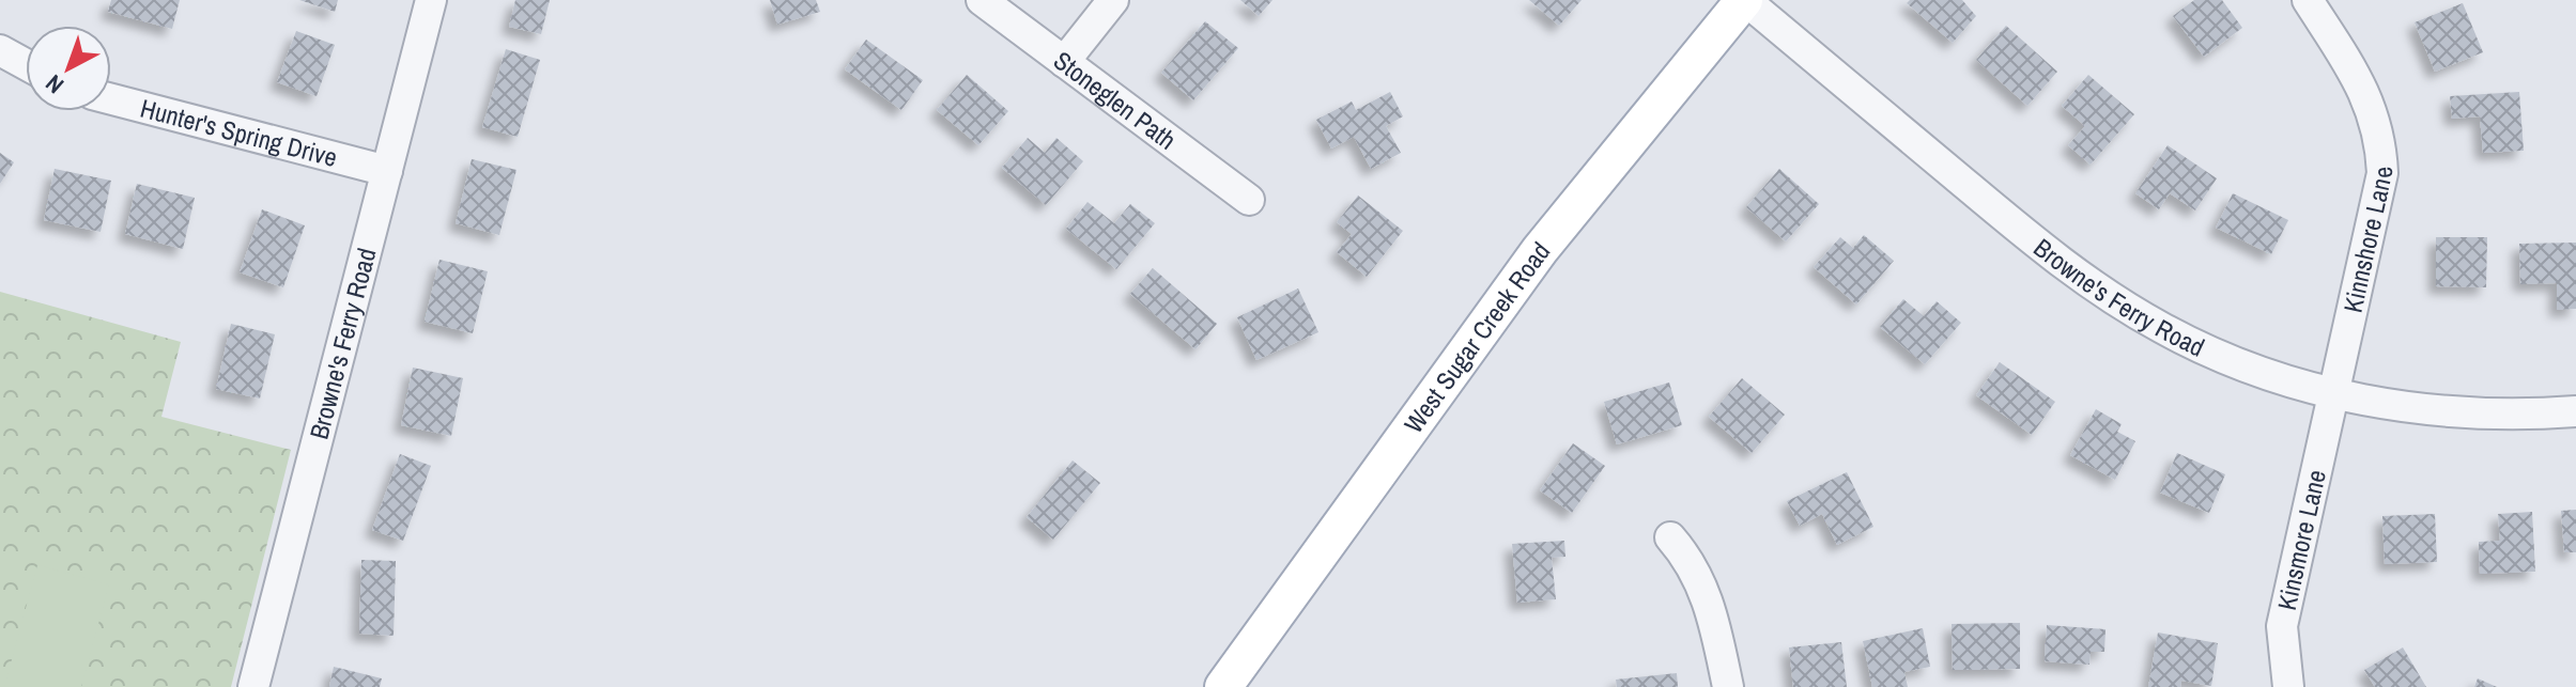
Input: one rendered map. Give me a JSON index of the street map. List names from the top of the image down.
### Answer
{
  "streets": {
    "main road": ["West Sugar Creek Road"],
    "street": [
      "Stoneglen Path",
      "Hunter's Spring Drive",
      "Kinnshore Lane",
      "Browne's Ferry Road",
      "Kinsmore Lane"
    ]
  },
  "crossings": [
    ["Hunter's Spring Drive", "Browne's Ferry Road"],
    ["Kinnshore Lane", "Browne's Ferry Road"],
    ["Kinnshore Lane", "Kinsmore Lane"],
    ["Browne's Ferry Road", "West Sugar Creek Road"],
    ["Browne's Ferry Road", "Kinsmore Lane"]
  ],
  "north": "bottom left"
}
